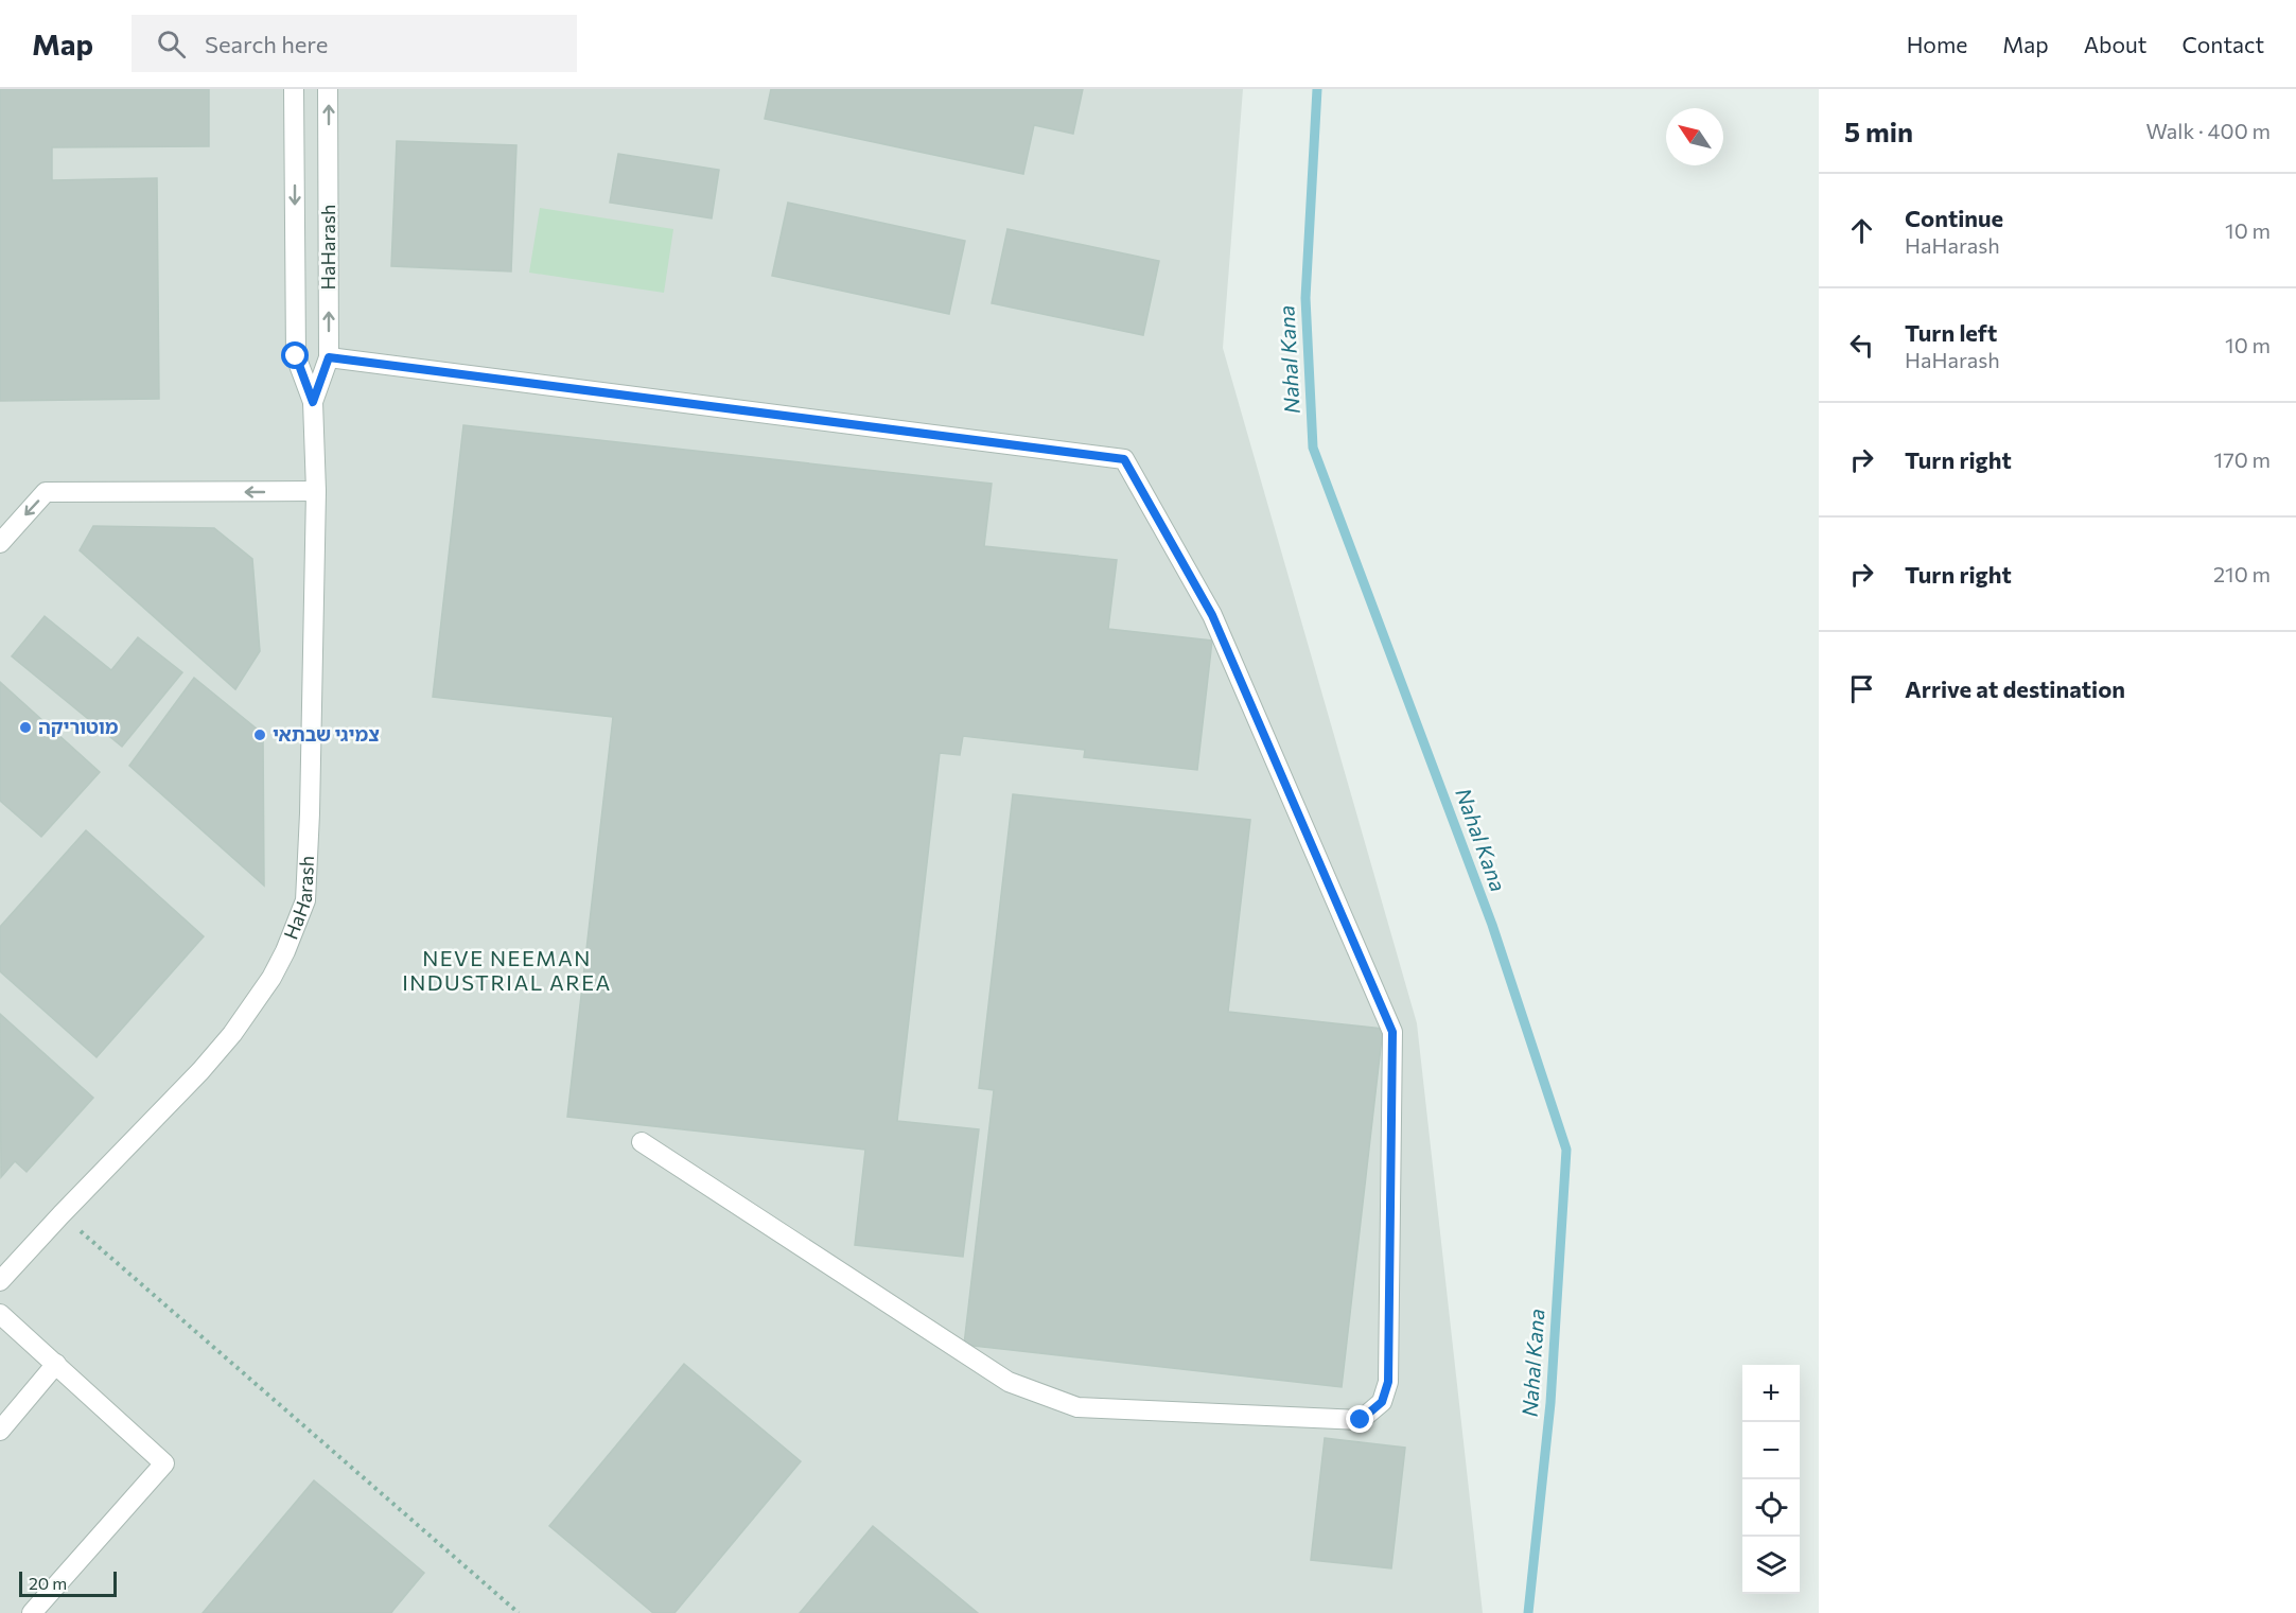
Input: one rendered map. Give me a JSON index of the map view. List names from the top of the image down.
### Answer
{
  "streets": {
    "street": ["HaHarash"]
  },
  "districts": ["NEVE NEEMAN INDUSTRIAL AREA"],
  "water": ["Nahal Kana"],
  "places": ["מוטוריקה", "צמיגי שבתאי"],
  "scale_bar": "20 m",
  "north": "top left",
  "page": {
    "header": "Map",
    "search": "Search here",
    "nav": [
      "Home",
      "Map",
      "About",
      "Contact"
    ],
    "heading": ["5 min", "Walk · 400 m"],
    "list": [
      ["Continue", "HaHarash", "10 m"],
      ["Turn left", "HaHarash", "10 m"],
      ["Turn right", "170 m"],
      ["Turn right", "210 m"],
      "Arrive at destination"
    ],
    "map_buttons": ["+", "−"],
    "scale": "20 m"
  }
}
